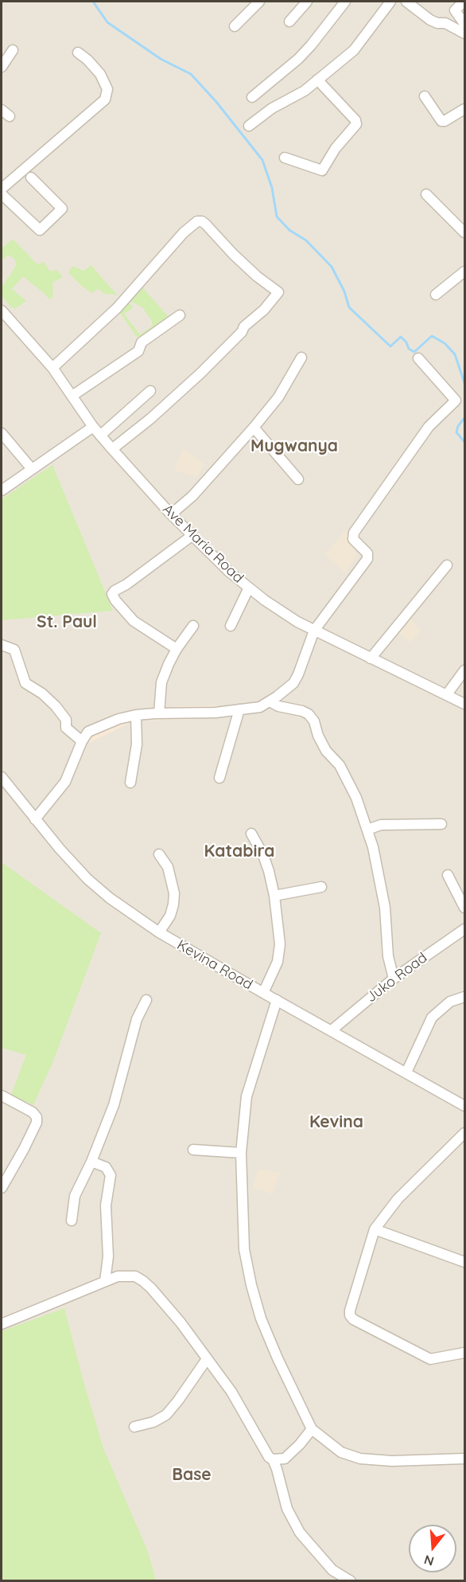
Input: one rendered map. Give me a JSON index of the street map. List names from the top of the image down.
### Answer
{
  "streets": {
    "street": ["Ave Maria Road", "Kevina Road", "Juko Road"]
  },
  "crossings": [
    ["Kevina Road", "Juko Road"]
  ],
  "districts": [
    "Mugwanya",
    "St. Paul",
    "Katabira",
    "Kevina",
    "Base"
  ],
  "north": "bottom"
}
